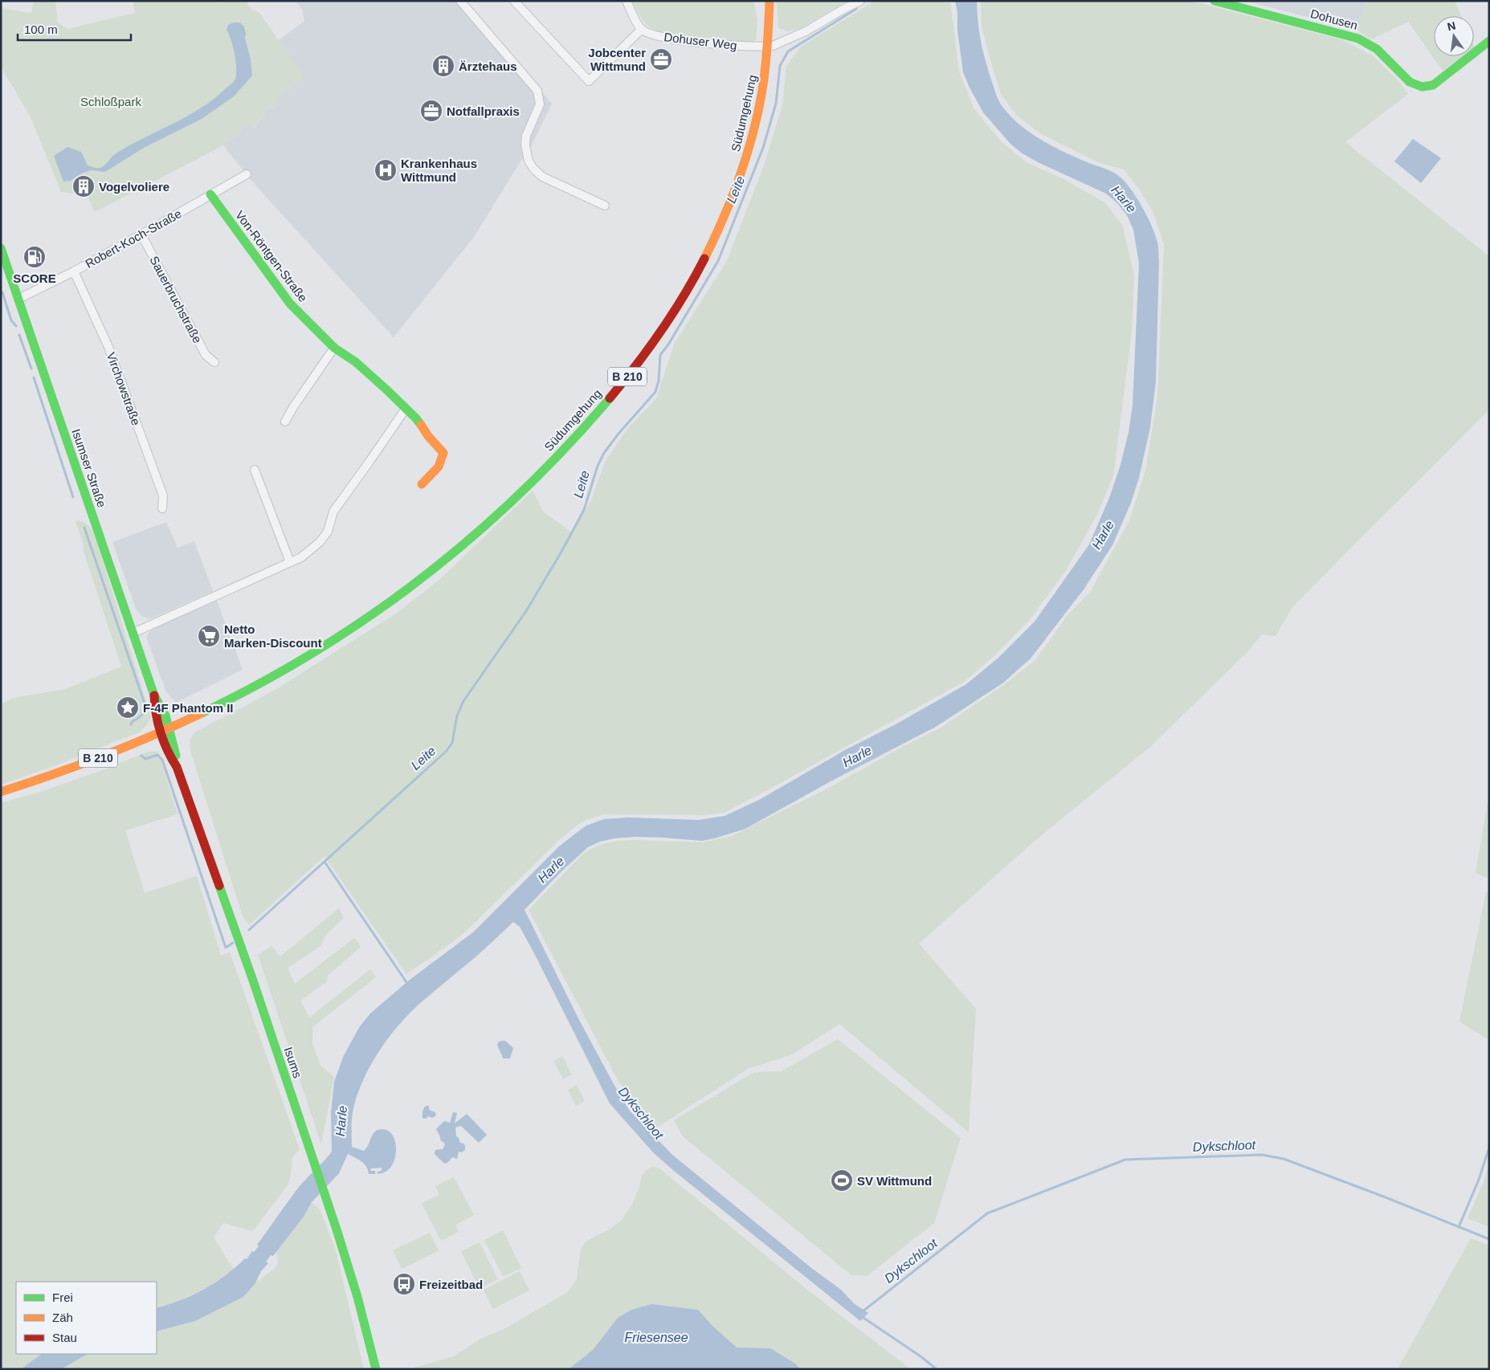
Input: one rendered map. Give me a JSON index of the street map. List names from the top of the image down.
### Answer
{
  "streets": {
    "main road": [
      "Dohusen",
      "Südumgehung",
      "Von-Röntgen-Straße",
      "B 210",
      "Isumser Straße",
      "Isums"
    ],
    "street": [
      "Dohuser Weg",
      "Robert-Koch-Straße",
      "Sauerbruchstraße",
      "Virchowstraße"
    ]
  },
  "crossings": [
    ["Dohuser Weg", "Südumgehung"],
    ["Südumgehung", "B 210"],
    ["Südumgehung", "Isumser Straße"],
    ["Südumgehung", "Isums"],
    ["Robert-Koch-Straße", "Von-Röntgen-Straße"],
    ["Robert-Koch-Straße", "Sauerbruchstraße"],
    ["Robert-Koch-Straße", "Virchowstraße"],
    ["Robert-Koch-Straße", "Isumser Straße"],
    ["B 210", "Isumser Straße"],
    ["B 210", "Isums"],
    ["Isumser Straße", "Isums"]
  ],
  "water": [
    "Leite",
    "Harle",
    "Dykschloot",
    "Friesensee"
  ],
  "parks": ["Schloßpark"],
  "places": {
    "office": ["Jobcenter Wittmund", "Notfallpraxis"],
    "building": ["Ärztehaus", "Vogelvoliere"],
    "hospital": ["Krankenhaus Wittmund"],
    "fuel station": ["SCORE"],
    "supermarket": ["Netto Marken-Discount"],
    "place": ["F-4F Phantom II"],
    "sports": ["SV Wittmund"],
    "bus stop": ["Freizeitbad"]
  },
  "legend": ["Frei", "Zäh", "Stau"],
  "scale_bar": "100 m",
  "north": "top"
}
